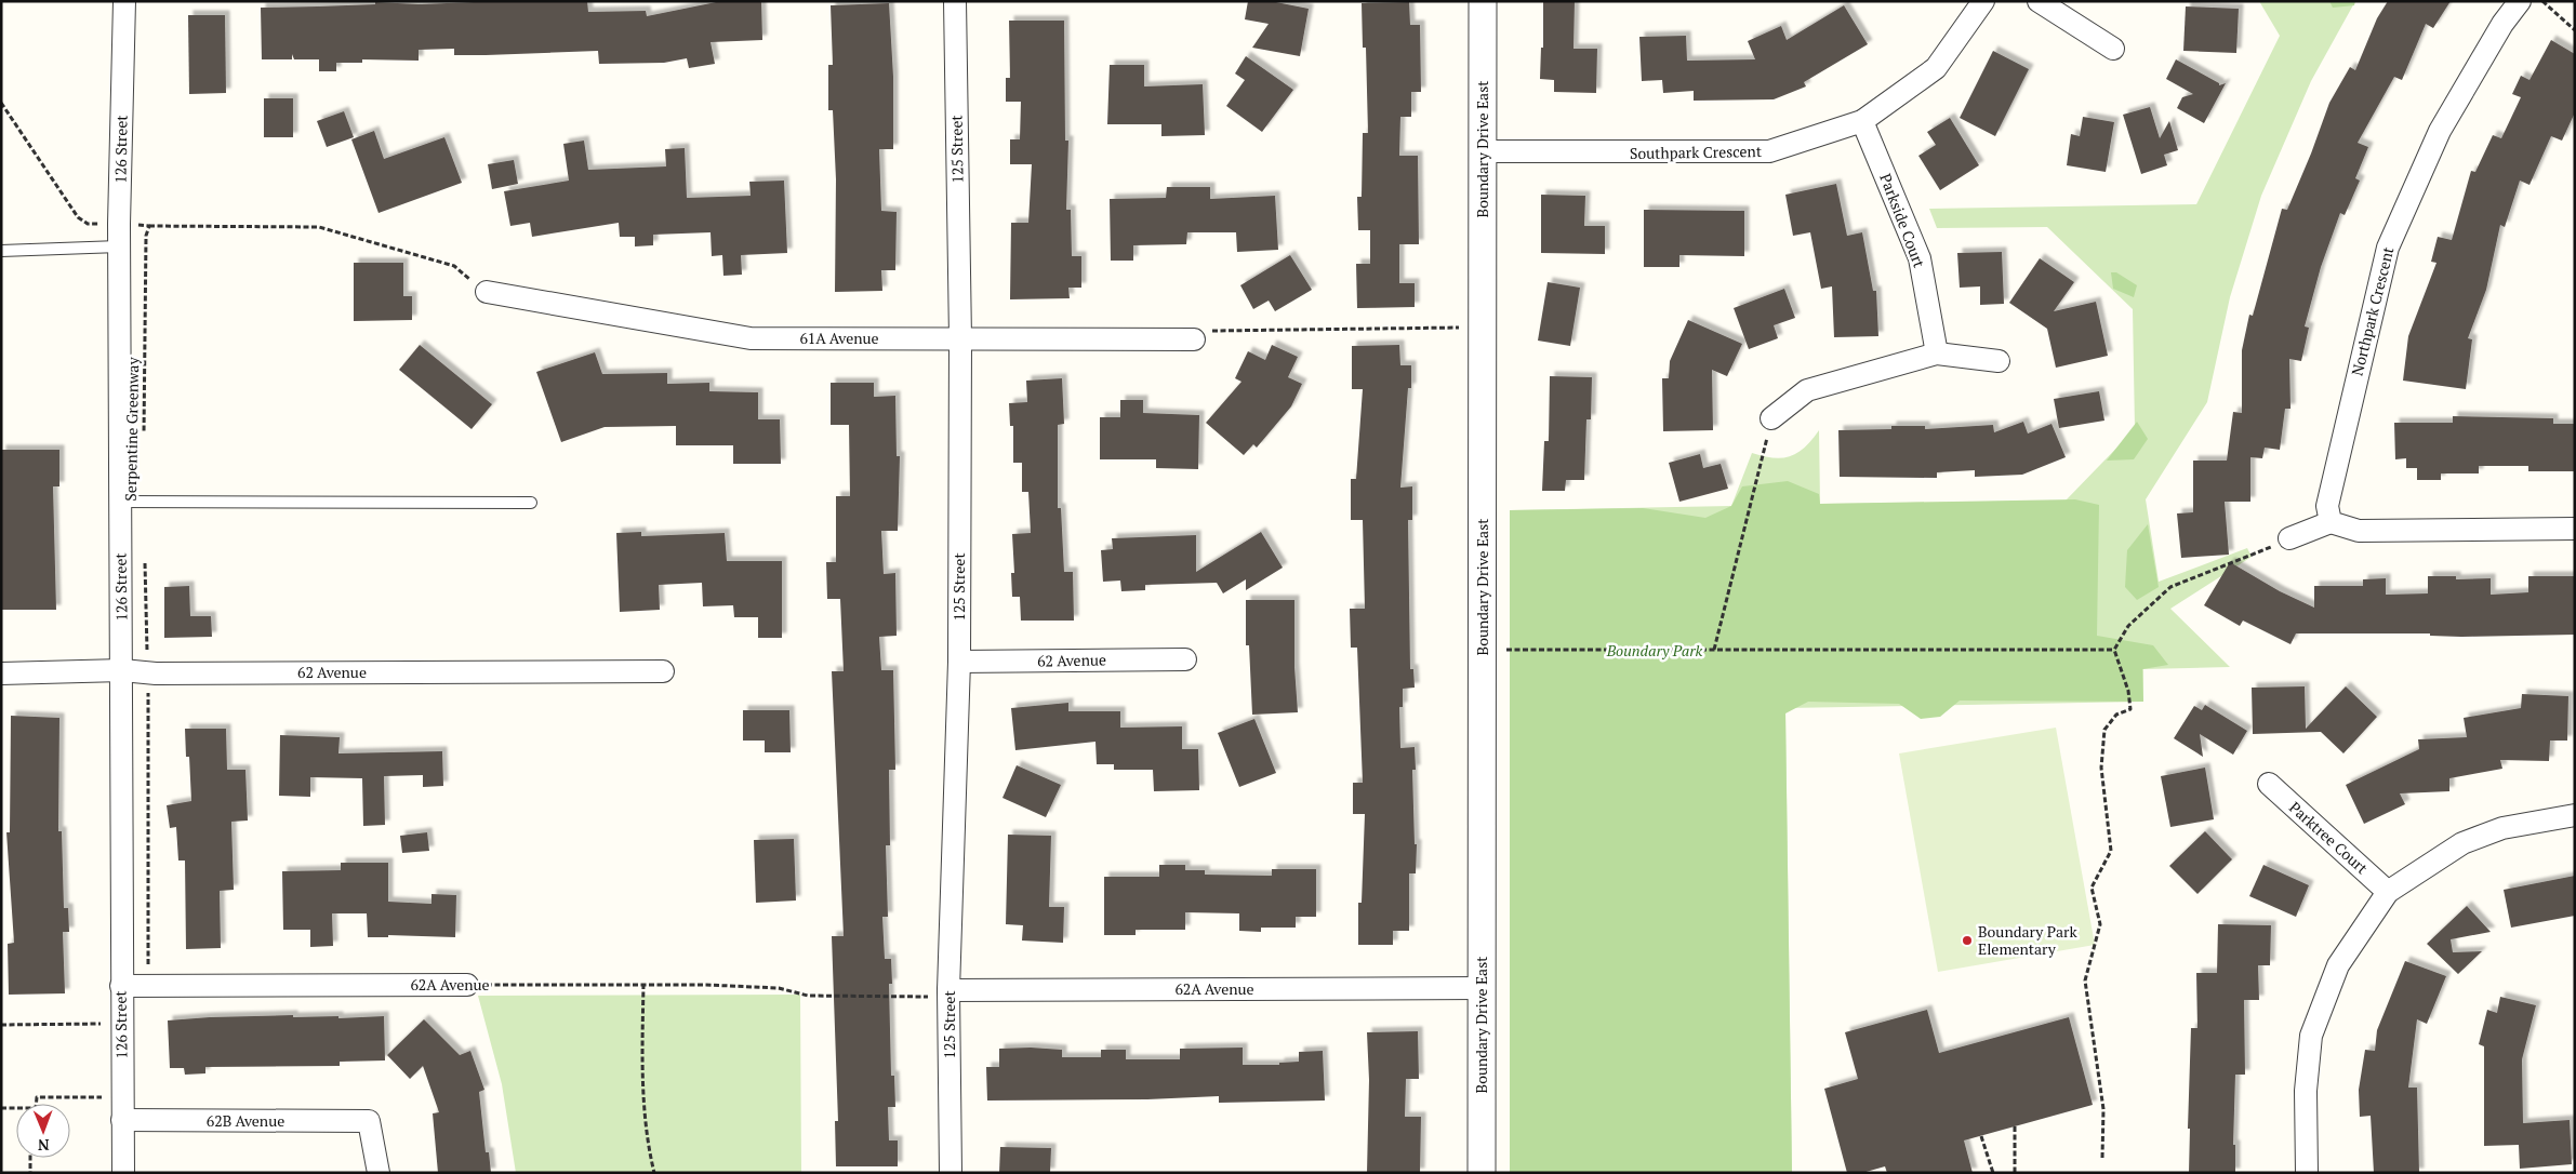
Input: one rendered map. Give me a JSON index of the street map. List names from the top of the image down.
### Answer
{
  "streets": {
    "street": [
      "126 Street",
      "125 Street",
      "Boundary Drive East",
      "Southpark Crescent",
      "Parkside Court",
      "Northpark Crescent",
      "61A Avenue",
      "62 Avenue",
      "Parktree Court",
      "62A Avenue",
      "62B Avenue"
    ],
    "path": ["Serpentine Greenway"]
  },
  "crossings": [
    ["126 Street", "62 Avenue"],
    ["126 Street", "62A Avenue"],
    ["126 Street", "62B Avenue"],
    ["125 Street", "61A Avenue"],
    ["125 Street", "62 Avenue"],
    ["125 Street", "62A Avenue"],
    ["Boundary Drive East", "Southpark Crescent"],
    ["Boundary Drive East", "62A Avenue"],
    ["Southpark Crescent", "Parkside Court"]
  ],
  "parks": ["Boundary Park"],
  "places": ["Boundary Park Elementary"],
  "north": "bottom"
}
